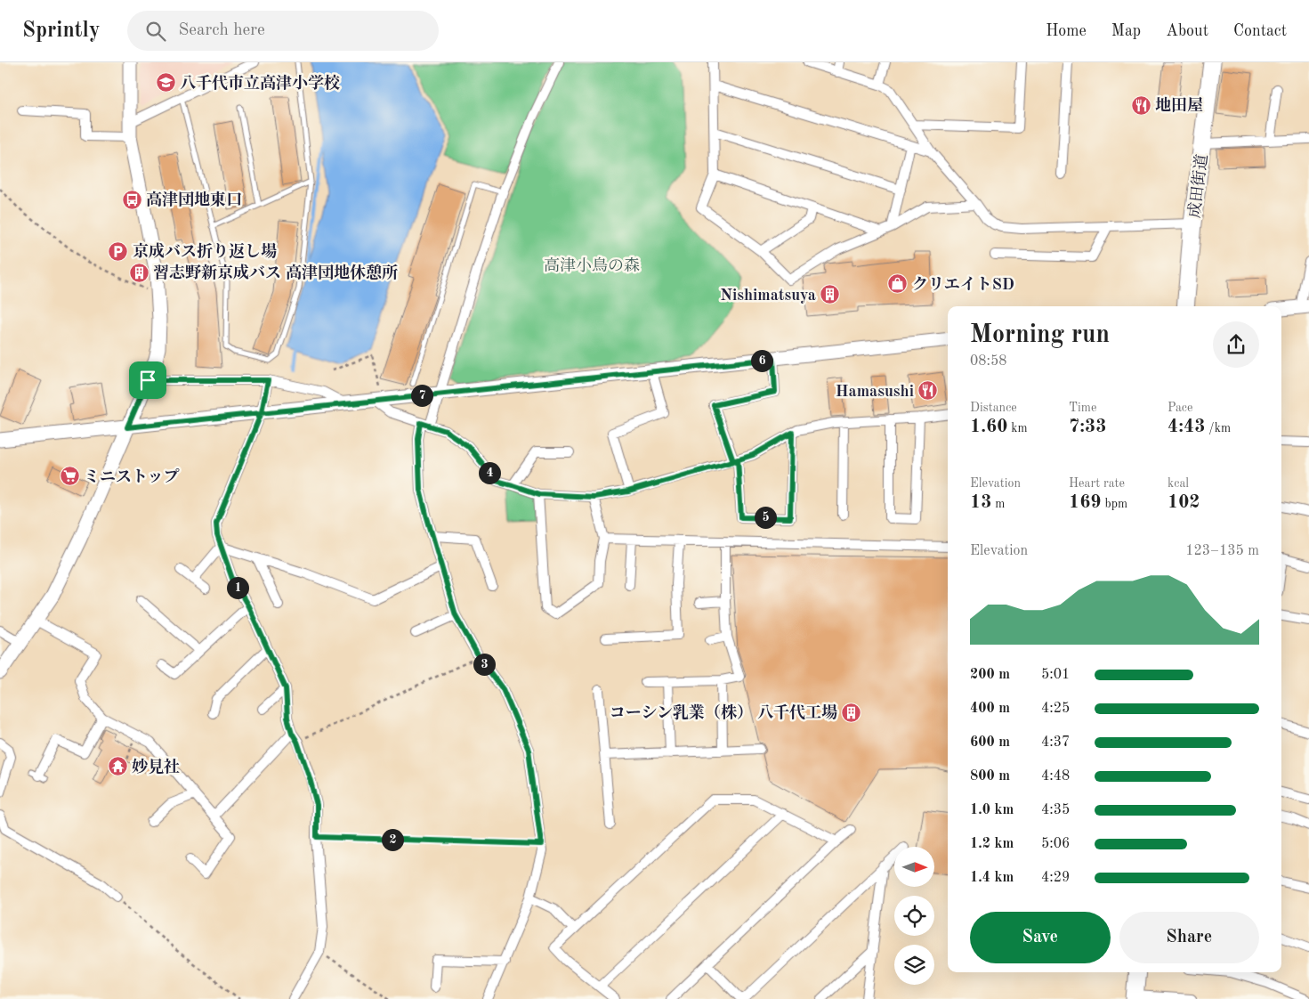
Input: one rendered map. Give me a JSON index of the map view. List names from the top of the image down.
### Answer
{
  "streets": {
    "highway": ["成田街道"]
  },
  "parks": ["高津小鳥の森"],
  "places": {
    "school or university": ["八千代市立高津小学校"],
    "restaurant": ["地田屋", "Hamasushi"],
    "bus stop": ["高津団地東口"],
    "parking": ["京成バス折り返し場"],
    "building": ["習志野新京成バス 高津団地休憩所", "Nishimatsuya", "コーシン乳業（株） 八千代工場"],
    "shop": ["クリエイトSD"],
    "supermarket": ["ミニストップ"],
    "temple": ["妙見社"]
  },
  "north": "right",
  "page": {
    "header": "Sprintly",
    "search": "Search here",
    "nav": [
      "Home",
      "Map",
      "About",
      "Contact"
    ],
    "heading": ["Morning run", "08:58"],
    "pins": [
      "6",
      "7",
      "4",
      "5",
      "1",
      "3",
      "2"
    ],
    "stats": [
      ["Distance", "1.60 km"],
      ["Time", "7:33"],
      ["Pace", "4:43 /km"],
      ["Elevation", "13 m"],
      ["Heart rate", "169 bpm"],
      ["kcal", "102"]
    ],
    "chart": ["Elevation", "123–135 m"],
    "list": [
      {
        "name": "200 m",
        "note": "5:01"
      },
      {
        "name": "400 m",
        "note": "4:25"
      },
      {
        "name": "600 m",
        "note": "4:37"
      },
      {
        "name": "800 m",
        "note": "4:48"
      },
      {
        "name": "1.0 km",
        "note": "4:35"
      },
      {
        "name": "1.2 km",
        "note": "5:06"
      },
      {
        "name": "1.4 km",
        "note": "4:29"
      }
    ],
    "buttons": ["Save", "Share"]
  }
}
